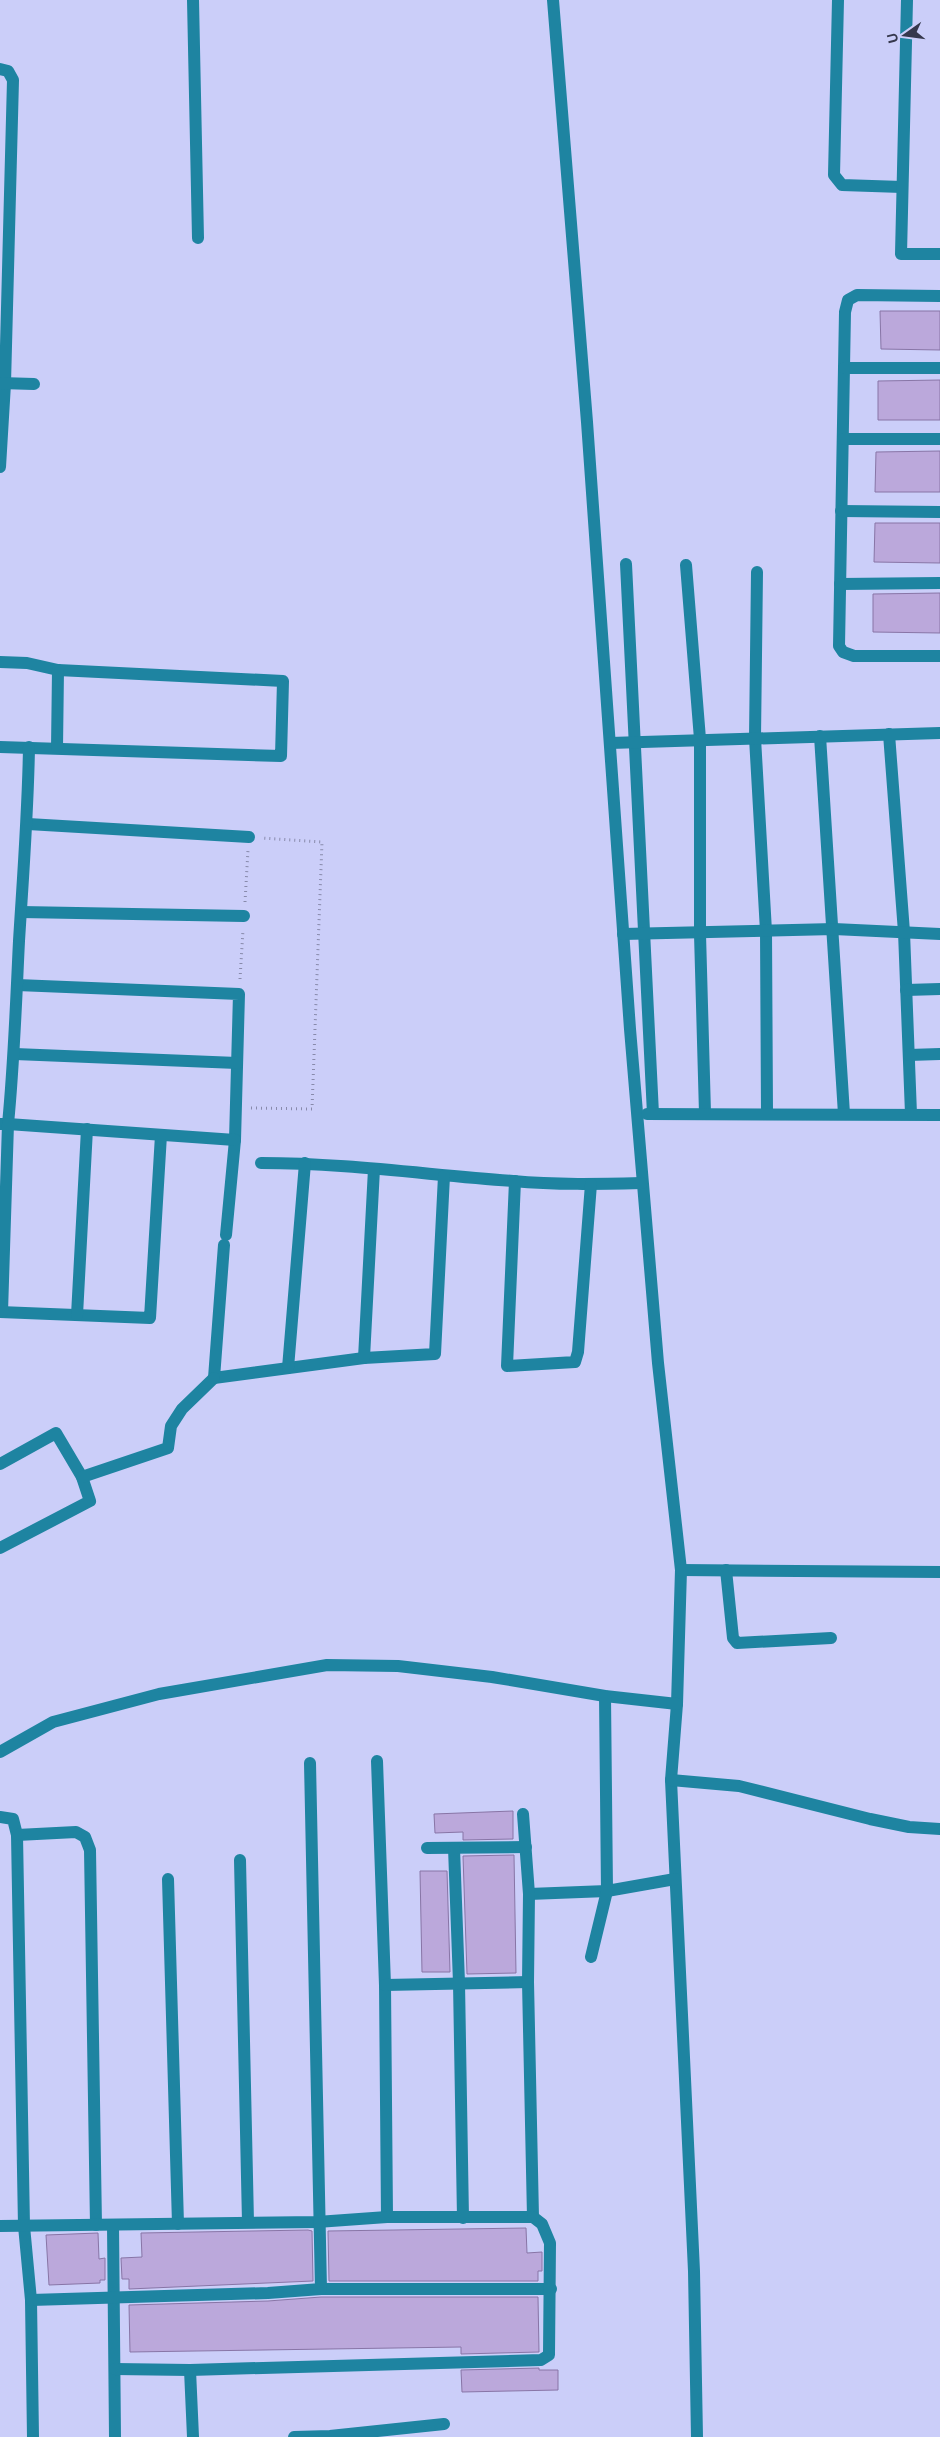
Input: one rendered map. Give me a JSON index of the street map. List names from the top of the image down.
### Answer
{
  "north": "left"
}
